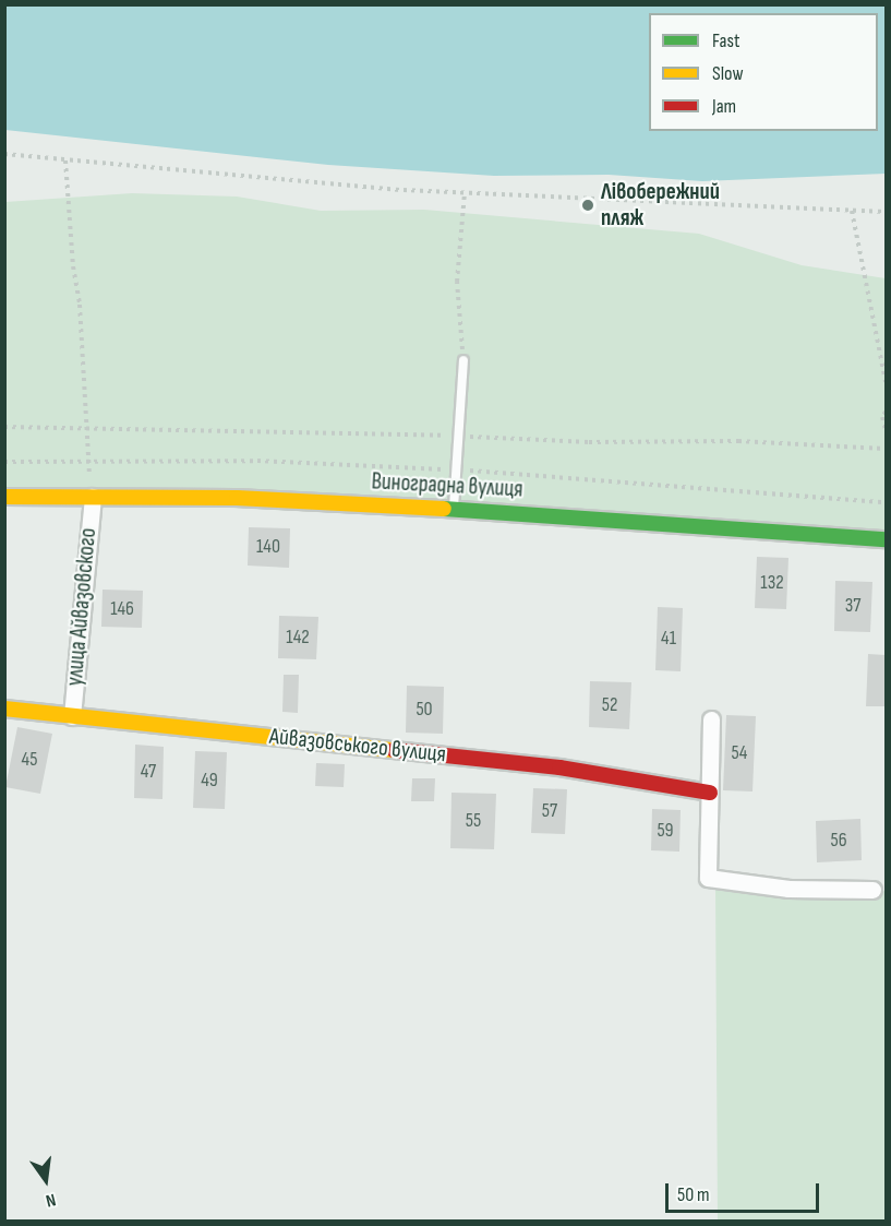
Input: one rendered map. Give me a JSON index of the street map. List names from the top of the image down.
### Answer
{
  "streets": {
    "street": ["Виноградна вулиця", "улица Айвазовского", "Айвазовського вулиця"]
  },
  "crossings": [
    ["Виноградна вулиця", "улица Айвазовского"],
    ["улица Айвазовского", "Айвазовського вулиця"]
  ],
  "places": ["Лівобережний пляж"],
  "house_numbers": [
    "140",
    "132",
    "37",
    "146",
    "142",
    "41",
    "52",
    "50",
    "54",
    "45",
    "47",
    "49",
    "57",
    "55",
    "59",
    "56"
  ],
  "legend": ["Fast", "Slow", "Jam"],
  "scale_bar": "50 m",
  "north": "bottom"
}
